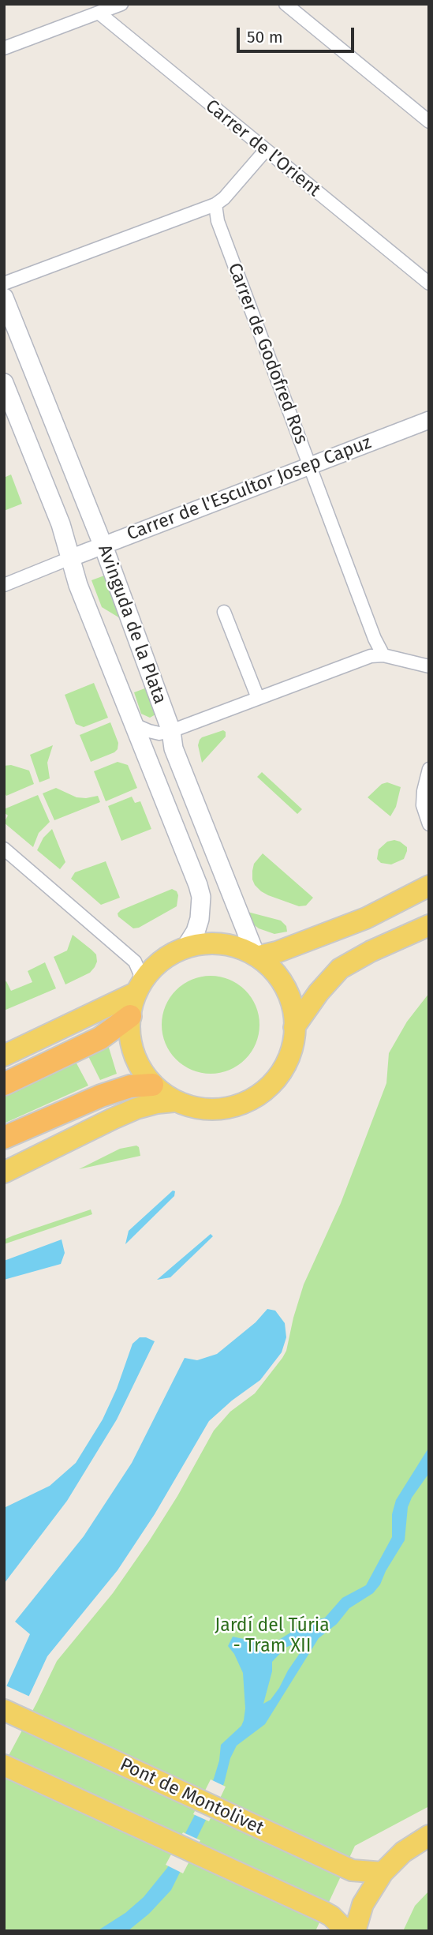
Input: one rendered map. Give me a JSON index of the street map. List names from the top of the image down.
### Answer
{
  "streets": {
    "main road": ["Avinguda de la Plata", "Pont de Montolivet"],
    "street": ["Carrer de l’Orient", "Carrer de Godofred Ros", "Carrer de l'Escultor Josep Capuz"]
  },
  "crossings": [
    ["Carrer de Godofred Ros", "Carrer de l'Escultor Josep Capuz"],
    ["Carrer de l'Escultor Josep Capuz", "Avinguda de la Plata"]
  ],
  "parks": ["Jardí del Túria - Tram XII"],
  "scale_bar": "50 m"
}
